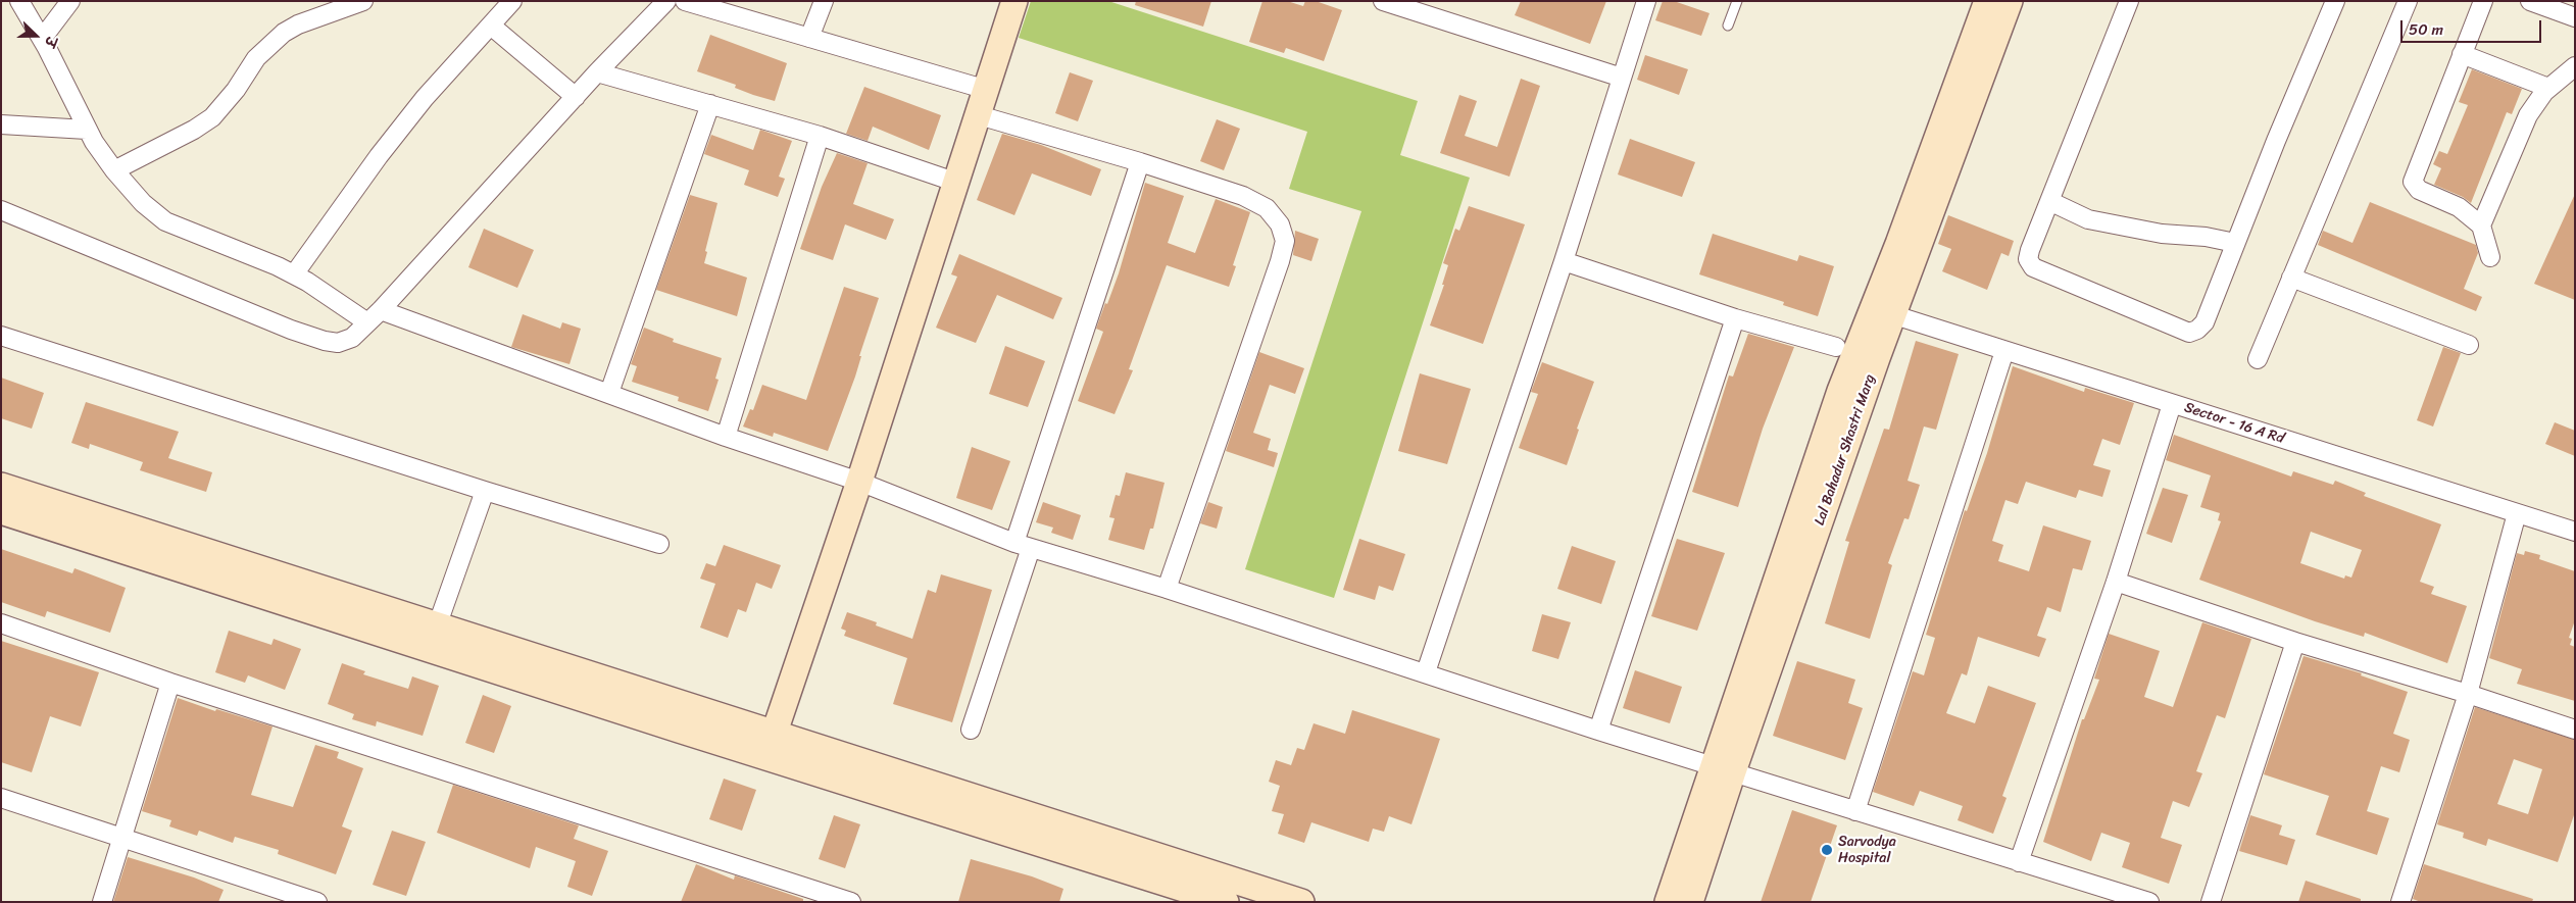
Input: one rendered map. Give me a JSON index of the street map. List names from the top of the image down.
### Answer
{
  "streets": {
    "street": ["Sector - 16 A Rd", "Lal Bahadur Shastri Marg"]
  },
  "crossings": [
    ["Sector - 16 A Rd", "Lal Bahadur Shastri Marg"]
  ],
  "places": ["Sarvodya Hospital"],
  "scale_bar": "50 m",
  "north": "right"
}
